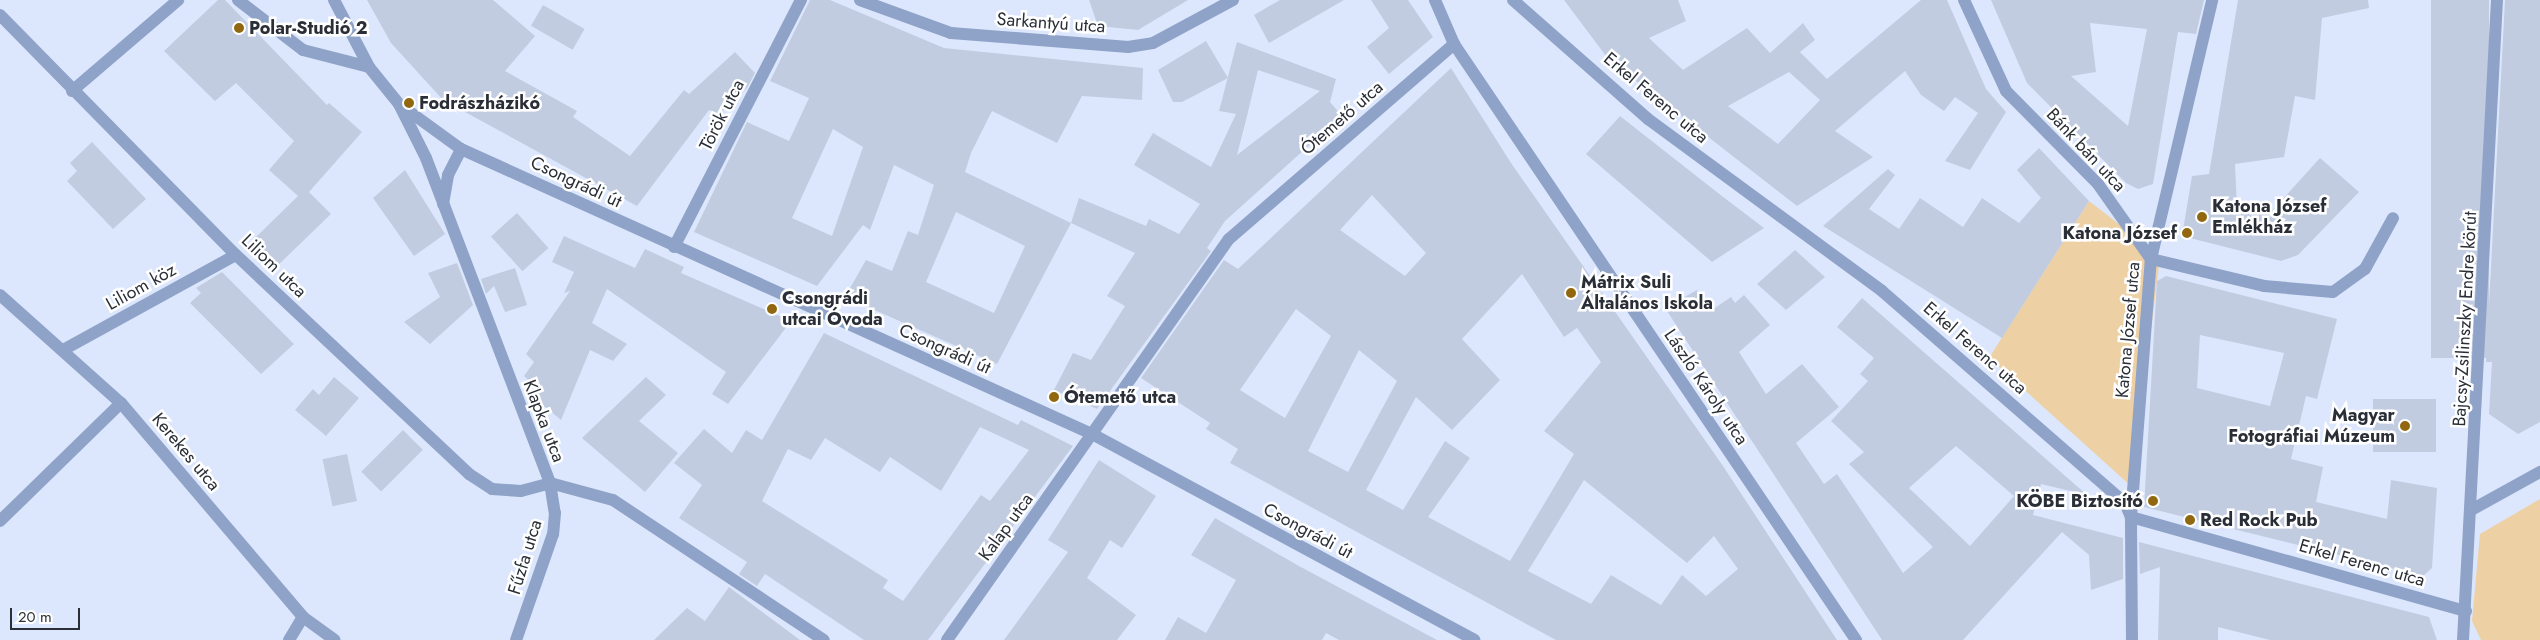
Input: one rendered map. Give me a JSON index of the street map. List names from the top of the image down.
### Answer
{
  "streets": {
    "street": [
      "Sarkantyú utca",
      "Erkel Ferenc utca",
      "Török utca",
      "Ótemető utca",
      "Bánk bán utca",
      "Csongrádi út",
      "Liliom utca",
      "Liliom köz",
      "Bajcsy-Zsilinszky Endre körút",
      "Katona József utca",
      "László Károly utca",
      "Klapka utca",
      "Kerekes utca",
      "Kalap utca",
      "Fűzfa utca"
    ]
  },
  "crossings": [
    ["Erkel Ferenc utca", "Bajcsy-Zsilinszky Endre körút"],
    ["Erkel Ferenc utca", "Katona József utca"],
    ["Török utca", "Csongrádi út"],
    ["Ótemető utca", "Csongrádi út"],
    ["Ótemető utca", "László Károly utca"],
    ["Ótemető utca", "Kalap utca"],
    ["Bánk bán utca", "Katona József utca"],
    ["Csongrádi út", "Klapka utca"],
    ["Csongrádi út", "Kalap utca"],
    ["Liliom utca", "Liliom köz"],
    ["Liliom utca", "Klapka utca"],
    ["Liliom utca", "Fűzfa utca"],
    ["Liliom köz", "Kerekes utca"],
    ["Klapka utca", "Fűzfa utca"]
  ],
  "places": [
    "Polar-Studió 2",
    "Fodrászházikó",
    "Katona József Emlékház",
    "Katona József",
    "Mátrix Suli Általános Iskola",
    "Csongrádi utcai Óvoda",
    "Ótemető utca",
    "Magyar Fotográfiai Múzeum",
    "KÖBE Biztosító",
    "Red Rock Pub"
  ],
  "scale_bar": "20 m"
}
